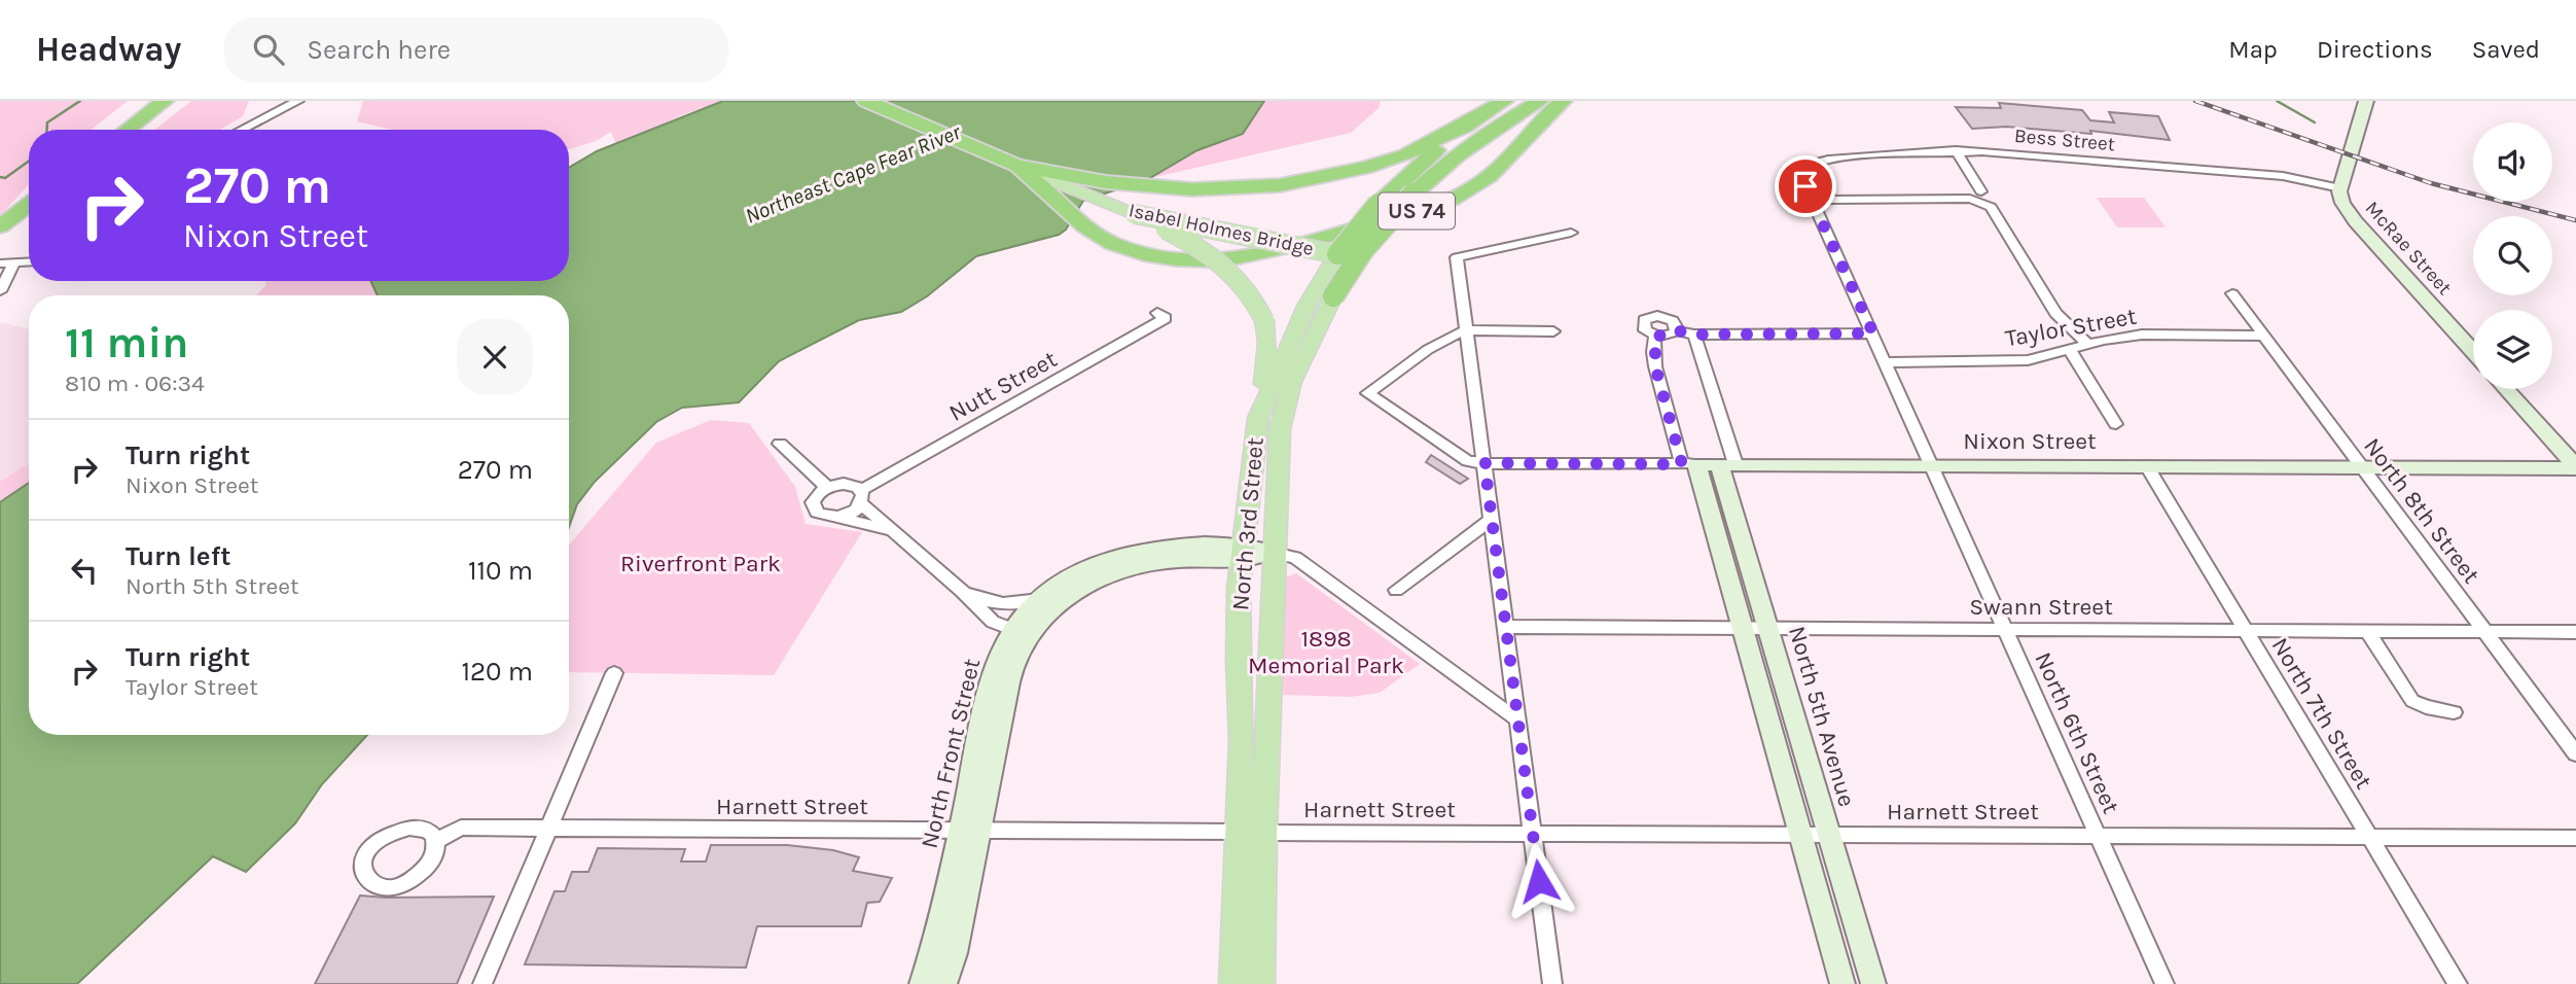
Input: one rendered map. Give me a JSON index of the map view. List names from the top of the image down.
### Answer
{
  "streets": {
    "highway": ["US 74", "Isabel Holmes Bridge"],
    "main road": ["North 3rd Street"],
    "street": [
      "Bess Street",
      "McRae Street",
      "Taylor Street",
      "Nutt Street",
      "Nixon Street",
      "North 8th Street",
      "Swann Street",
      "North 7th Street",
      "North 5th Avenue",
      "North 6th Street",
      "North Front Street",
      "Harnett Street"
    ]
  },
  "crossings": [
    ["Bess Street", "McRae Street"],
    ["Bess Street", "North 6th Street"],
    ["US 74", "Isabel Holmes Bridge"],
    ["Isabel Holmes Bridge", "North 3rd Street"],
    ["Taylor Street", "North 8th Street"],
    ["Taylor Street", "North 6th Street"],
    ["Nixon Street", "North 8th Street"],
    ["Nixon Street", "North 7th Street"],
    ["Nixon Street", "North 5th Avenue"],
    ["Nixon Street", "North 6th Street"],
    ["North 8th Street", "Swann Street"],
    ["North 3rd Street", "North Front Street"],
    ["North 3rd Street", "Harnett Street"],
    ["Swann Street", "North 7th Street"],
    ["Swann Street", "North 5th Avenue"],
    ["Swann Street", "North 6th Street"],
    ["North 7th Street", "Harnett Street"],
    ["North 5th Avenue", "Harnett Street"],
    ["North 6th Street", "Harnett Street"],
    ["North Front Street", "Harnett Street"]
  ],
  "water": ["Northeast Cape Fear River"],
  "parks": ["Riverfront Park", "1898 Memorial Park"],
  "page": {
    "header": "Headway",
    "search": "Search here",
    "nav": ["Map", "Directions", "Saved"],
    "turn": ["270 m", "Nixon Street"],
    "heading": ["11 min", "810 m · 06:34"],
    "list": [
      {
        "name": "Turn right",
        "note": "Nixon Street",
        "value": "270 m"
      },
      {
        "name": "Turn left",
        "note": "North 5th Street",
        "value": "110 m"
      },
      {
        "name": "Turn right",
        "note": "Taylor Street",
        "value": "120 m"
      }
    ]
  }
}
